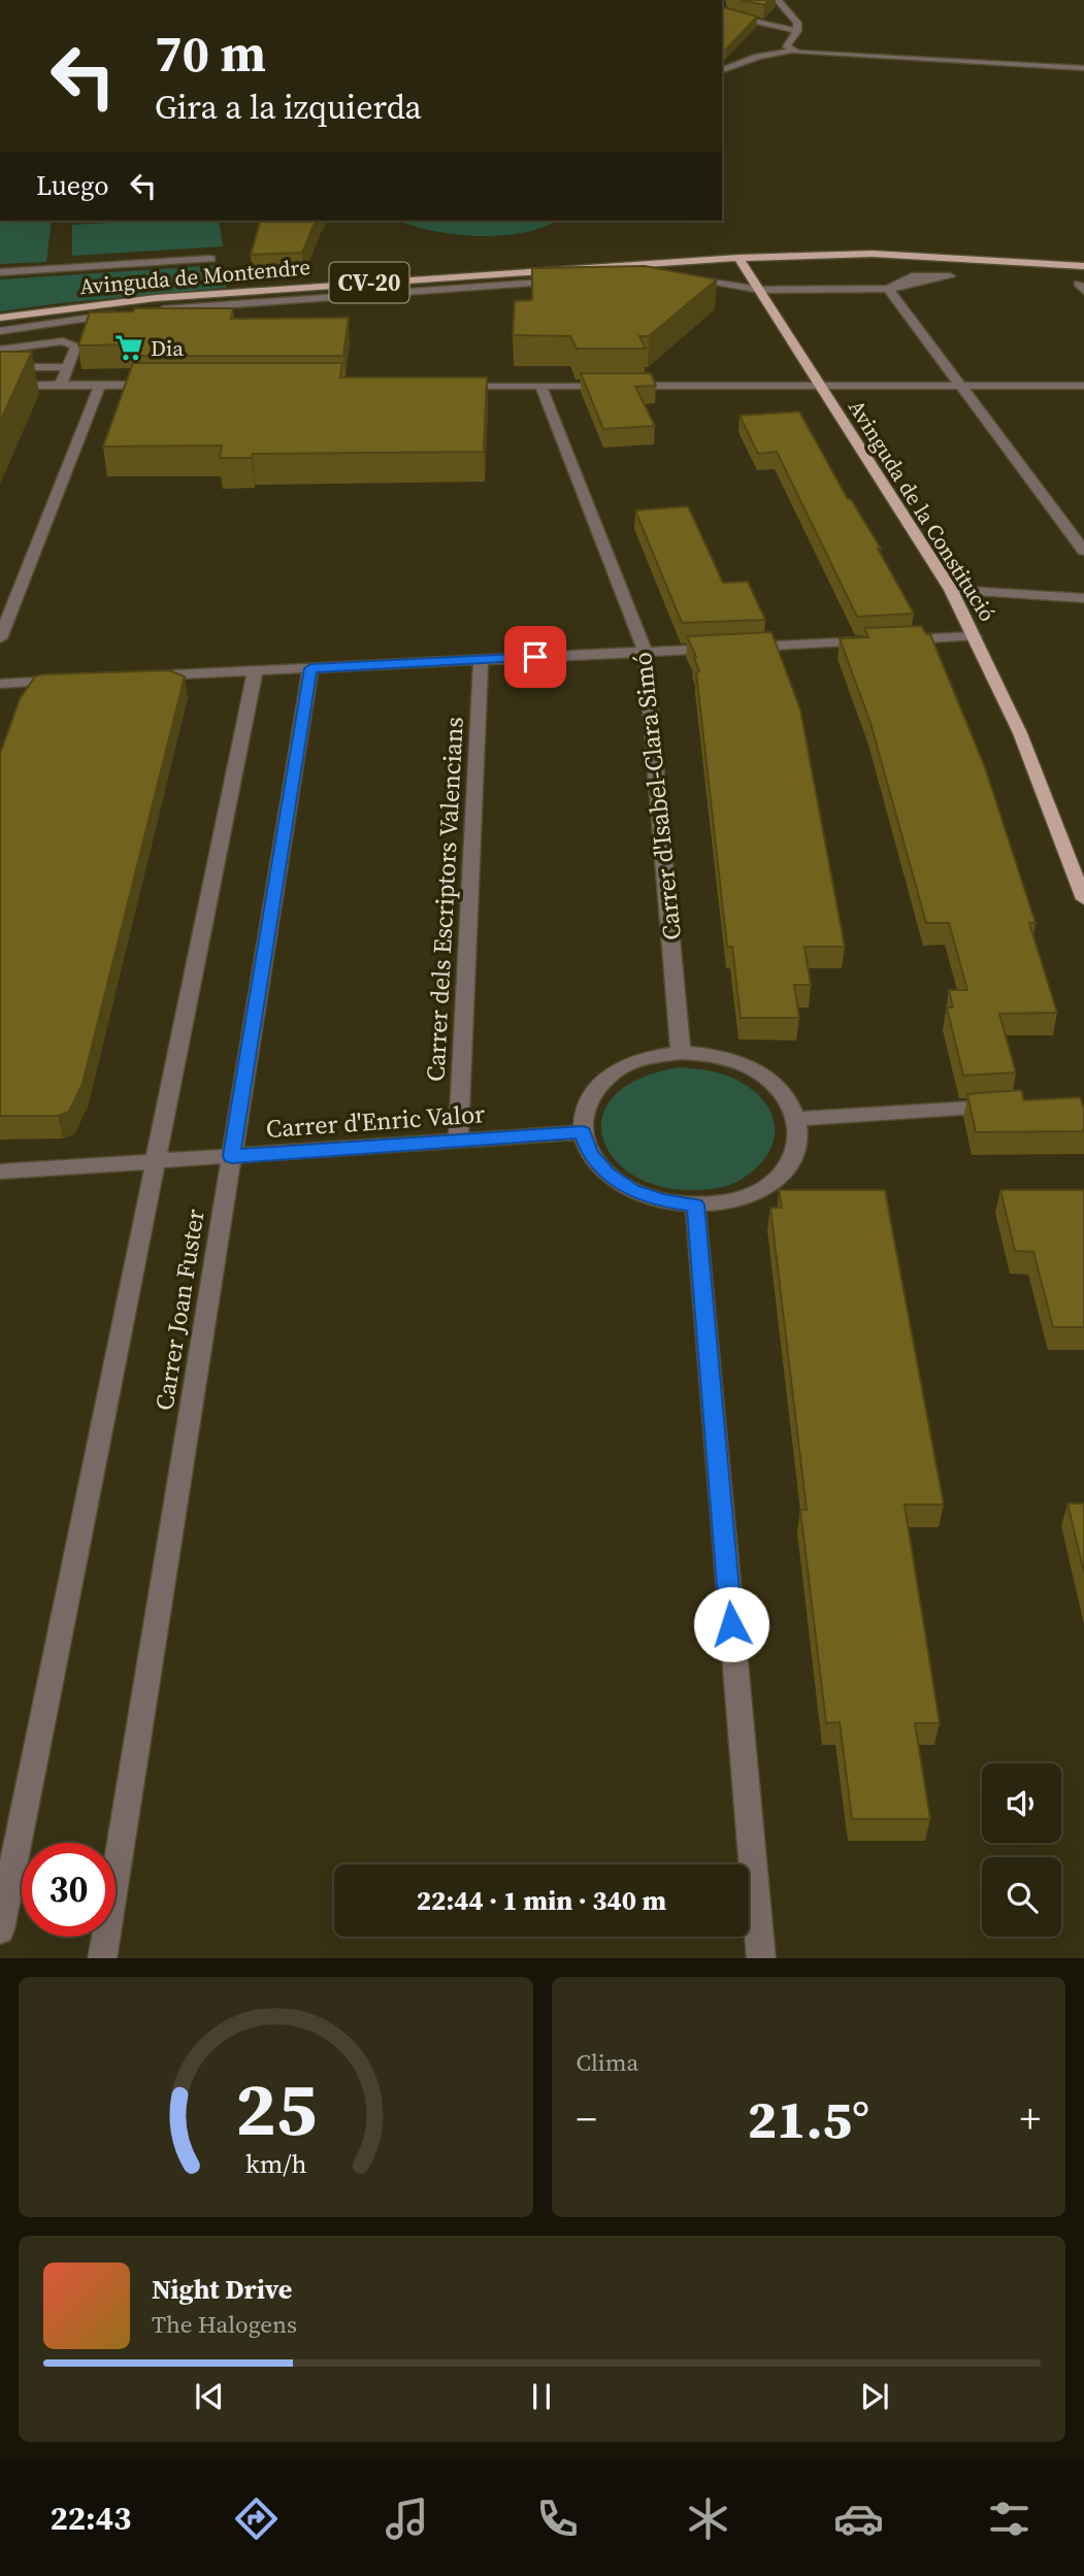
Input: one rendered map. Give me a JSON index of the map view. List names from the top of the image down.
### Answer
{
  "streets": {
    "main road": ["Avinguda de Montendre", "CV-20", "Avinguda de la Constitució"],
    "street": [
      "Carrer d'Isabel-Clara Simó",
      "Carrer dels Escriptors Valencians",
      "Carrer d'Enric Valor",
      "Carrer Joan Fuster"
    ]
  },
  "crossings": [
    ["Avinguda de Montendre", "CV-20"],
    ["Avinguda de Montendre", "Avinguda de la Constitució"],
    ["CV-20", "Avinguda de la Constitució"],
    ["Carrer d'Isabel-Clara Simó", "Carrer d'Enric Valor"],
    ["Carrer dels Escriptors Valencians", "Carrer d'Enric Valor"],
    ["Carrer d'Enric Valor", "Carrer Joan Fuster"]
  ],
  "places": {
    "supermarket": ["Dia"]
  },
  "page": {
    "turn": ["70 m", "Gira a la izquierda"],
    "then": "Luego",
    "limit": "30",
    "trip": "22:44 · 1 min · 340 m",
    "tile": "Clima",
    "heat": ["−", "21.5°", "+"],
    "song": ["Night Drive", "The Halogens"],
    "tabs": "22:43",
    "gauge": ["25", "km/h"]
  }
}
